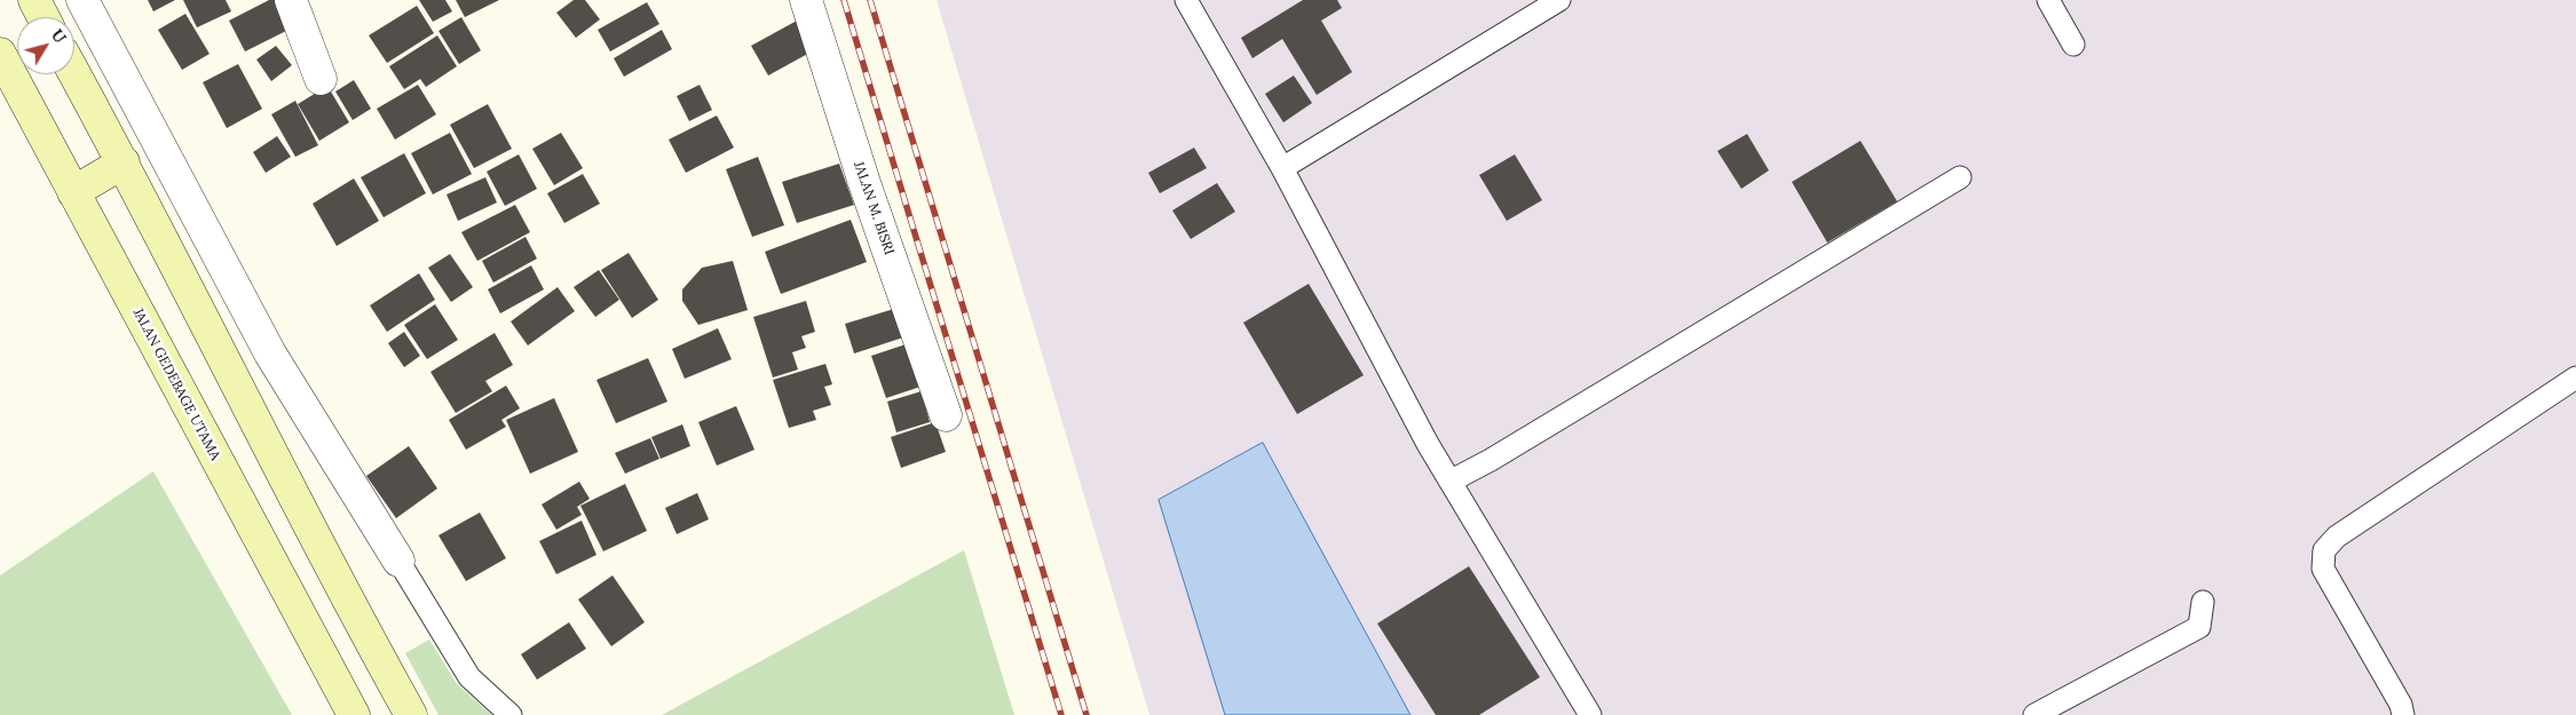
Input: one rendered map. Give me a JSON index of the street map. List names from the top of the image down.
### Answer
{
  "streets": {
    "main road": ["JALAN GEDEBAGE UTAMA"],
    "street": ["JALAN M. BISRI"]
  },
  "north": "top right"
}
